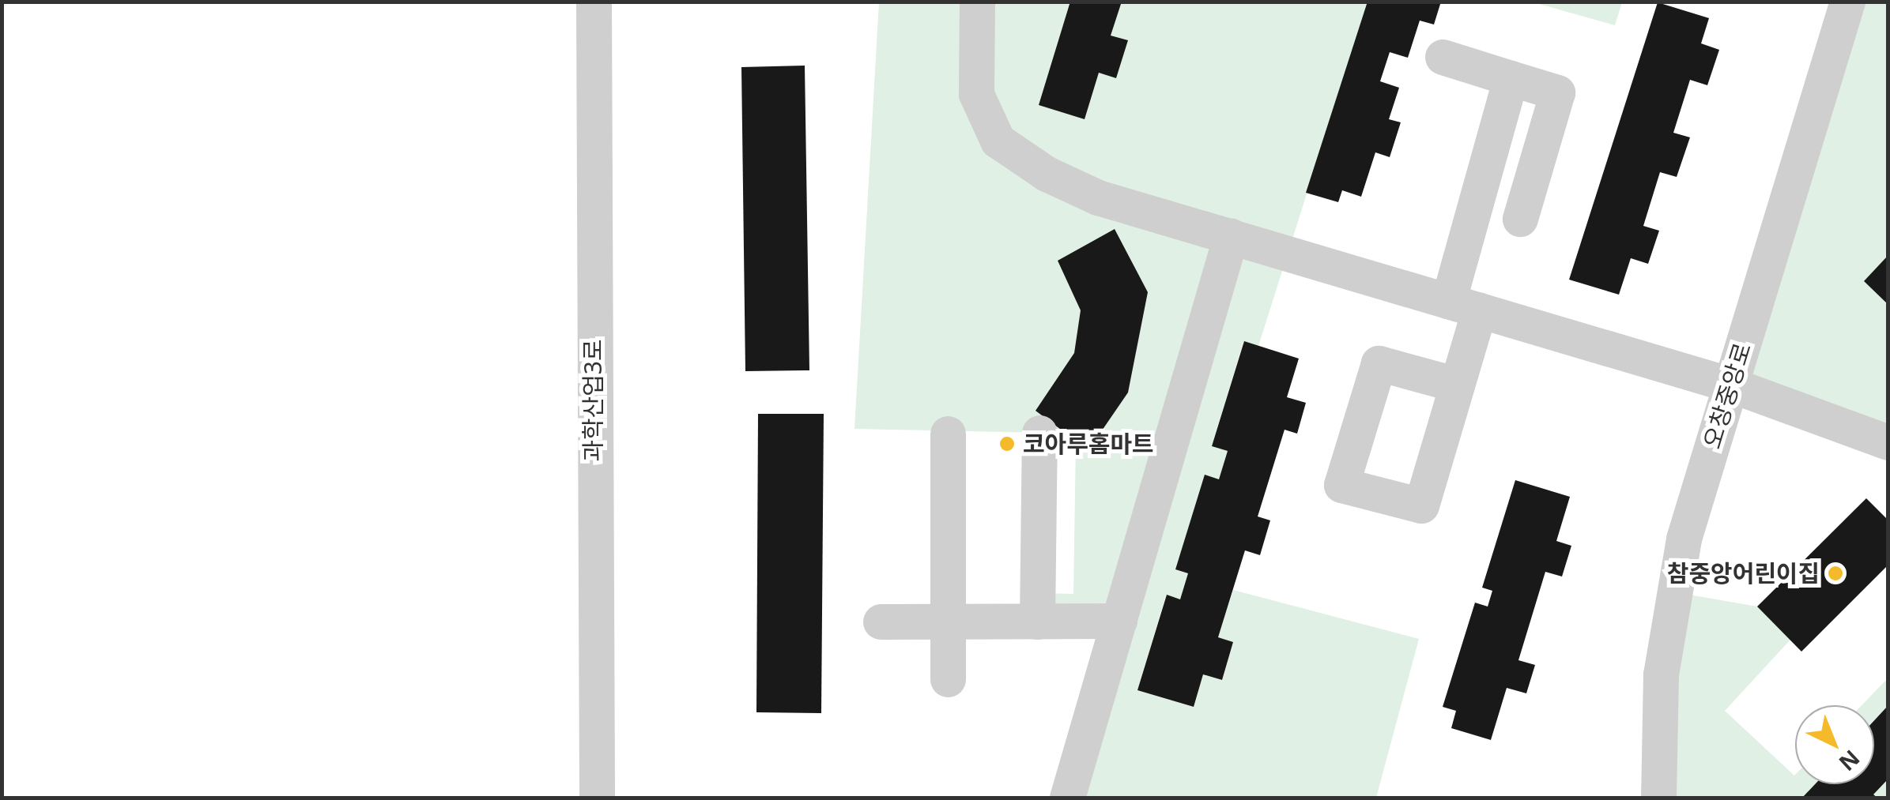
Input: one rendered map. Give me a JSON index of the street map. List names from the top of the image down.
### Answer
{
  "streets": {
    "street": ["오창중앙로", "과학산업3로"]
  },
  "places": ["코아루홈마트", "참중앙어린이집"],
  "north": "bottom right"
}
